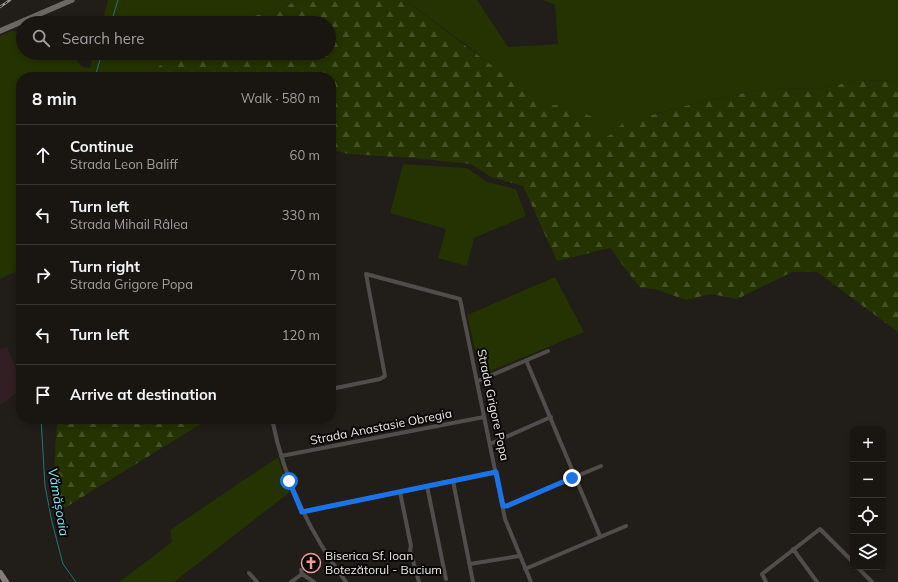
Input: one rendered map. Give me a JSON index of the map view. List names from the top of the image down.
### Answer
{
  "streets": {
    "street": ["Strada Grigore Popa", "Strada Anastasie Obregia"]
  },
  "crossings": [
    ["Strada Grigore Popa", "Strada Anastasie Obregia"]
  ],
  "water": ["Vămășoaia"],
  "places": {
    "church": ["Biserica Sf. Ioan Botezătorul - Bucium"]
  },
  "page": {
    "search": "Search here",
    "heading": ["8 min", "Walk · 580 m"],
    "list": [
      ["Continue", "Strada Leon Baliff", "60 m"],
      ["Turn left", "Strada Mihail Râlea", "330 m"],
      ["Turn right", "Strada Grigore Popa", "70 m"],
      ["Turn left", "120 m"],
      "Arrive at destination"
    ],
    "map_buttons": ["+", "−"]
  }
}
